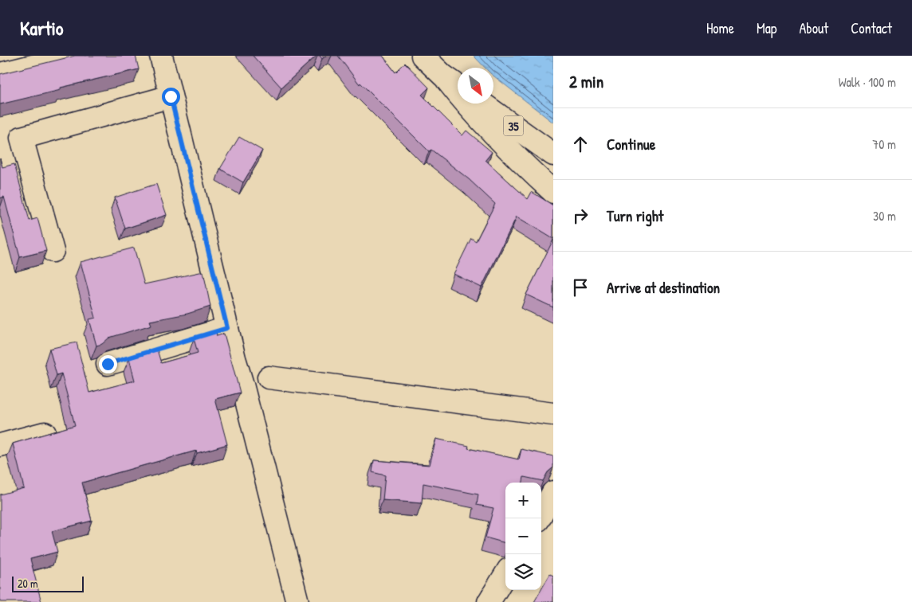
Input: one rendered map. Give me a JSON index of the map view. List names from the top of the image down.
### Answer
{
  "streets": {
    "street": ["35"]
  },
  "scale_bar": "20 m",
  "north": "bottom right",
  "page": {
    "header": "Kartio",
    "nav": [
      "Home",
      "Map",
      "About",
      "Contact"
    ],
    "heading": ["2 min", "Walk · 100 m"],
    "list": [
      ["Continue", "70 m"],
      ["Turn right", "30 m"],
      "Arrive at destination"
    ],
    "map_buttons": ["+", "−"],
    "scale": "20 m"
  }
}
